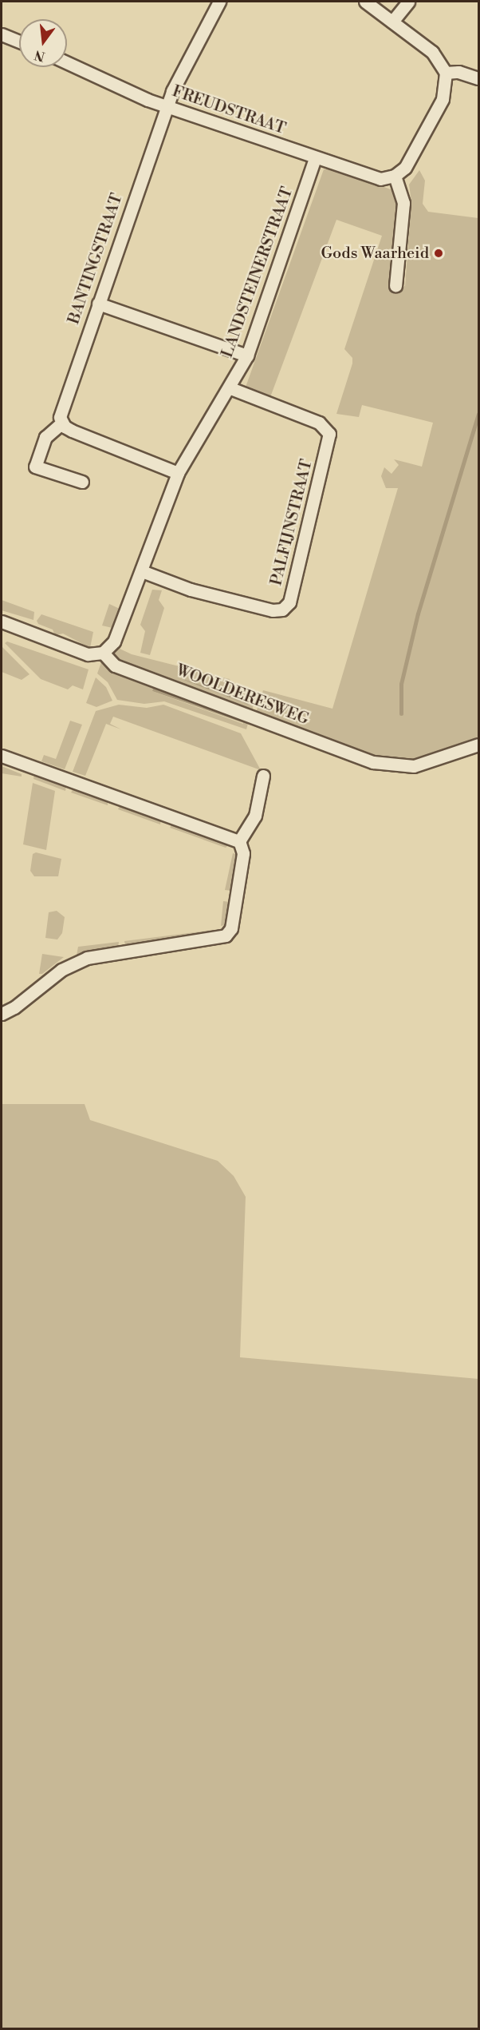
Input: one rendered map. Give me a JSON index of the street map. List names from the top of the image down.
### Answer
{
  "streets": {
    "street": [
      "FREUDSTRAAT",
      "BANTINGSTRAAT",
      "LANDSTEINERSTRAAT",
      "PALFIJNSTRAAT",
      "WOOLDERESWEG"
    ]
  },
  "crossings": [
    ["FREUDSTRAAT", "BANTINGSTRAAT"],
    ["FREUDSTRAAT", "LANDSTEINERSTRAAT"],
    ["LANDSTEINERSTRAAT", "PALFIJNSTRAAT"],
    ["LANDSTEINERSTRAAT", "WOOLDERESWEG"]
  ],
  "places": ["Gods Waarheid"],
  "north": "bottom"
}
